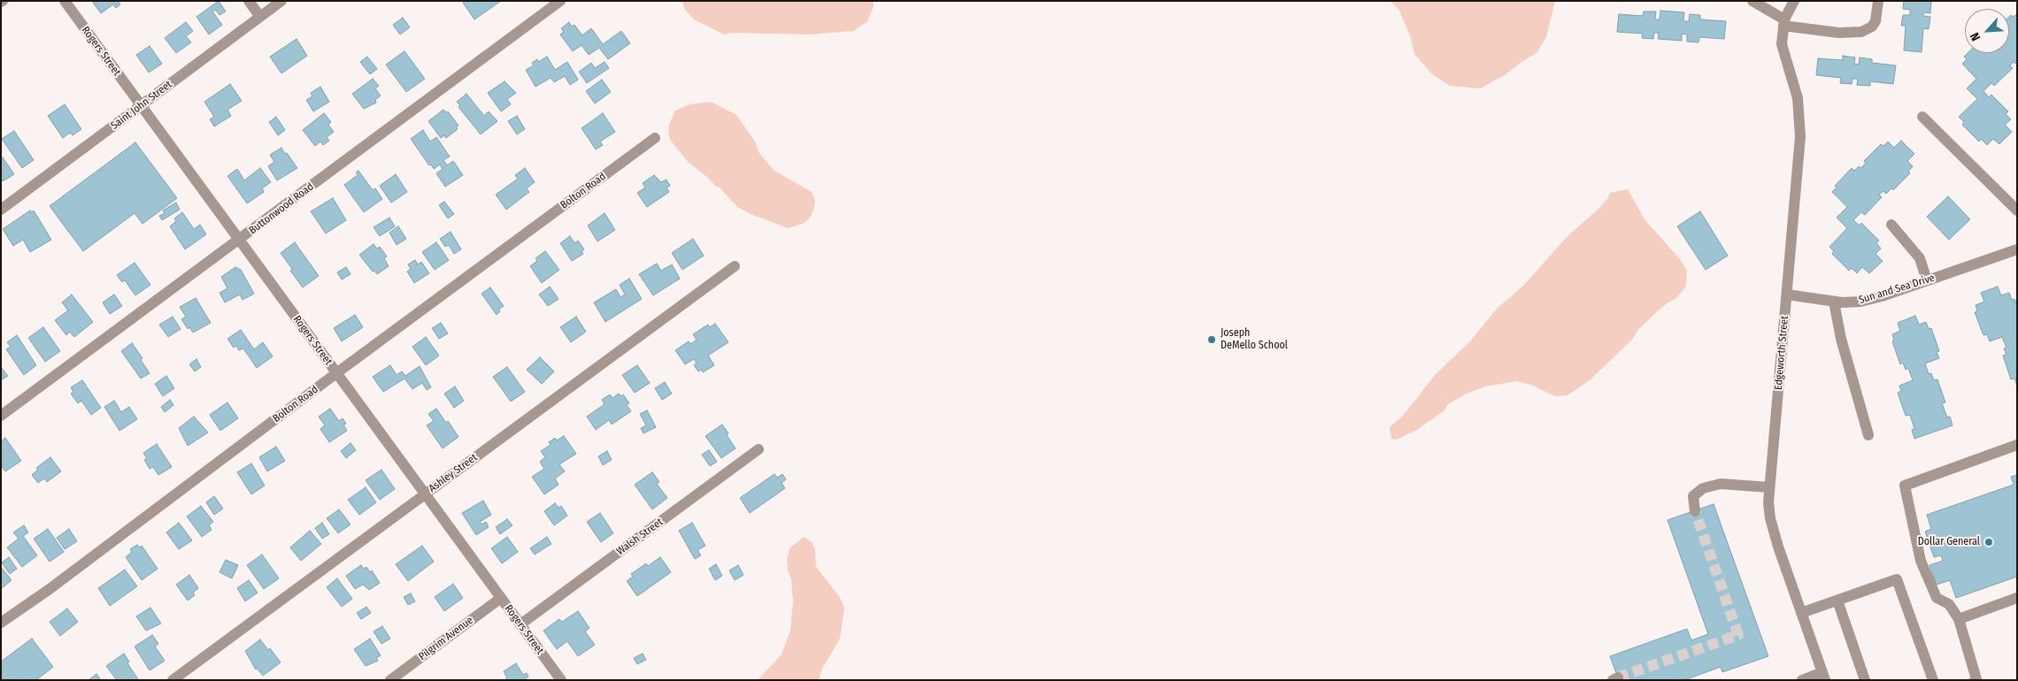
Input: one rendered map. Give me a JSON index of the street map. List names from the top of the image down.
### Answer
{
  "streets": {
    "street": [
      "Rogers Street",
      "Saint John Street",
      "Bolton Road",
      "Buttonwood Road",
      "Sun and Sea Drive",
      "Edgeworth Street",
      "Ashley Street",
      "Walsh Street",
      "Pilgrim Avenue"
    ]
  },
  "crossings": [
    ["Rogers Street", "Saint John Street"],
    ["Rogers Street", "Bolton Road"],
    ["Rogers Street", "Buttonwood Road"],
    ["Rogers Street", "Ashley Street"],
    ["Rogers Street", "Walsh Street"],
    ["Rogers Street", "Pilgrim Avenue"],
    ["Sun and Sea Drive", "Edgeworth Street"]
  ],
  "places": ["Joseph DeMello School", "Dollar General"],
  "north": "bottom left"
}
